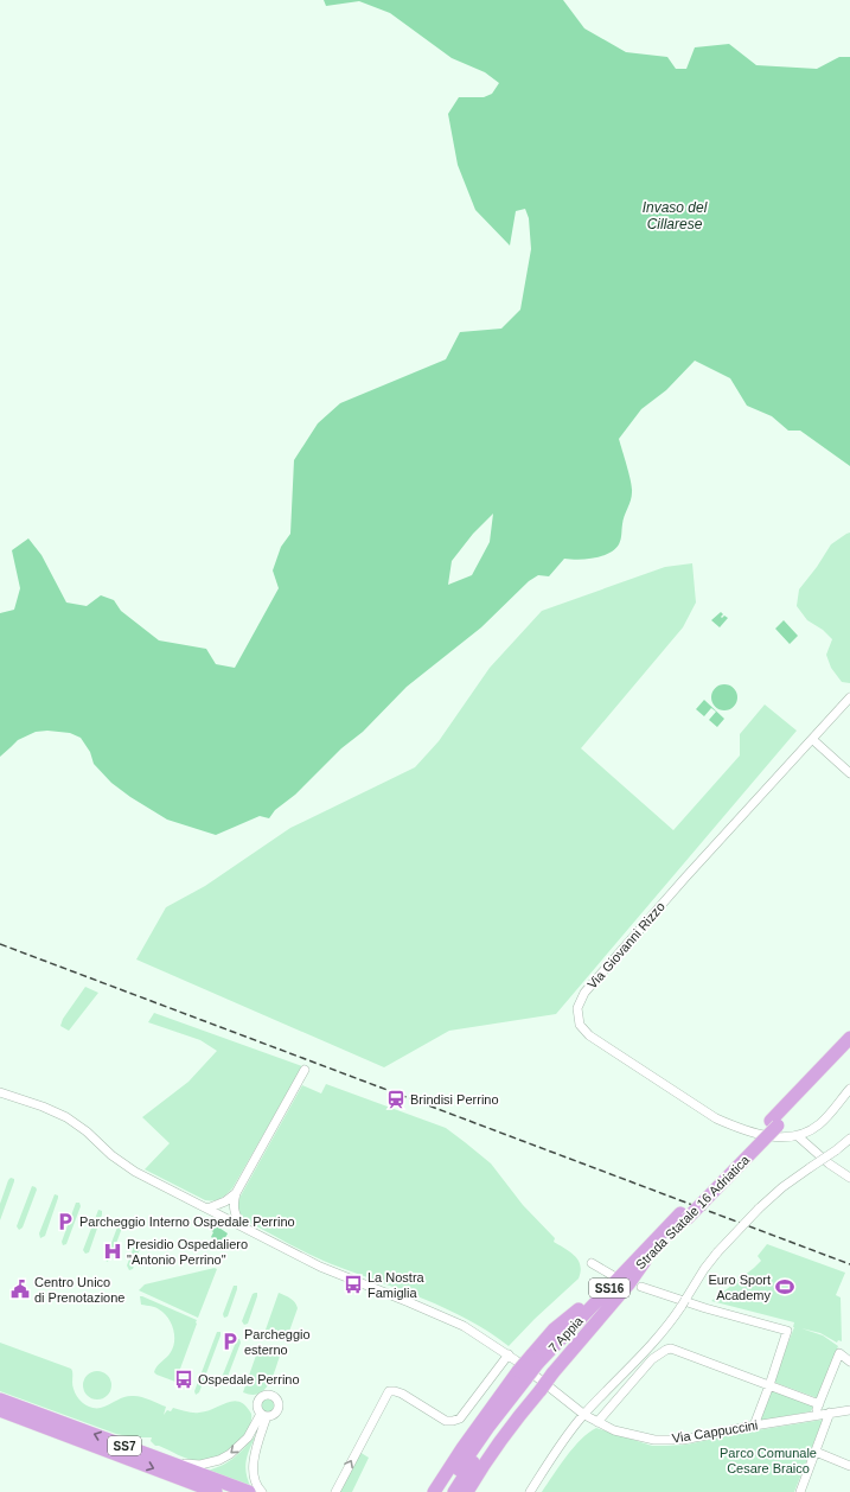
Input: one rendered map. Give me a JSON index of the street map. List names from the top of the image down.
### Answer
{
  "streets": {
    "highway": ["SS16", "7 Appia", "SS7"],
    "street": ["Via Giovanni Rizzo", "Via Cappuccini"]
  },
  "crossings": [
    ["SS16", "7 Appia"]
  ],
  "water": ["Invaso del Cillarese"],
  "parks": ["Parco Comunale Cesare Braico"],
  "places": {
    "station": ["Brindisi Perrino"],
    "parking": ["Parcheggio Interno Ospedale Perrino", "Parcheggio esterno"],
    "hospital": ["Presidio Ospedaliero \"Antonio Perrino\""],
    "bus stop": ["La Nostra Famiglia", "Ospedale Perrino"],
    "sports": ["Euro Sport Academy"],
    "public building": ["Centro Unico di Prenotazione"]
  }
}
